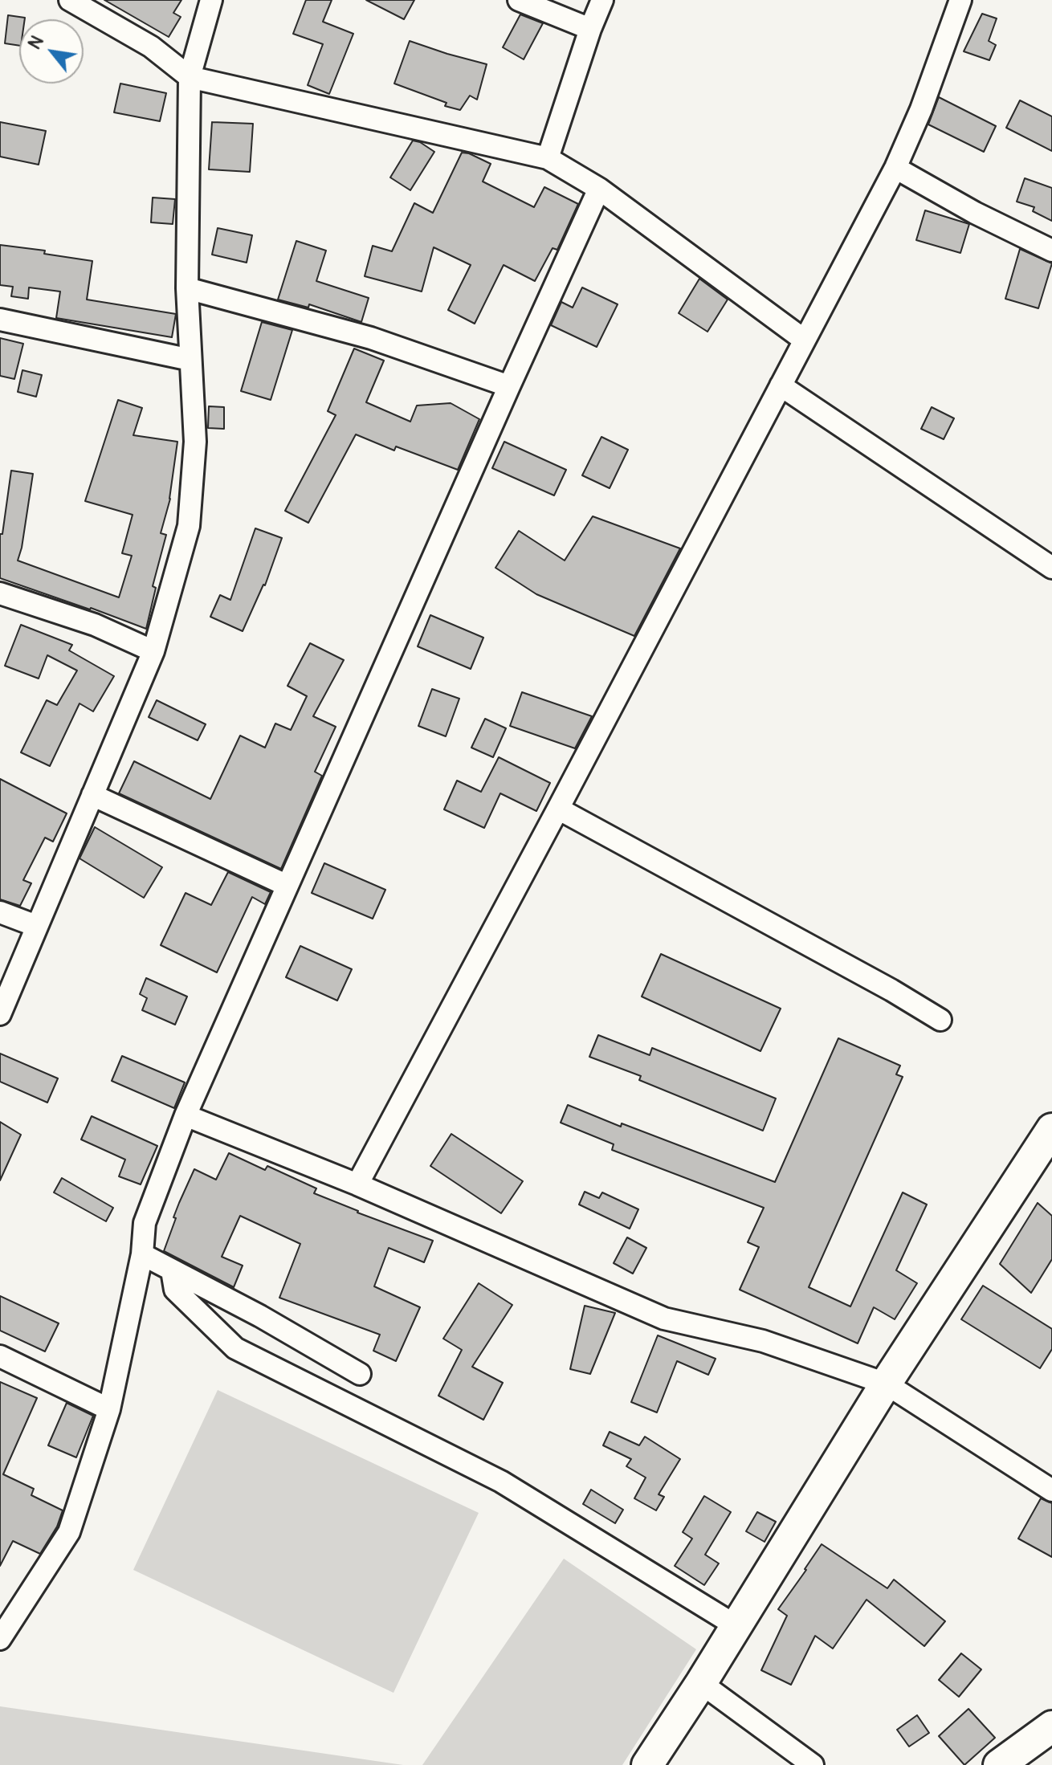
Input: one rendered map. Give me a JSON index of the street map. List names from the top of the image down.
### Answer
{
  "north": "top left"
}
